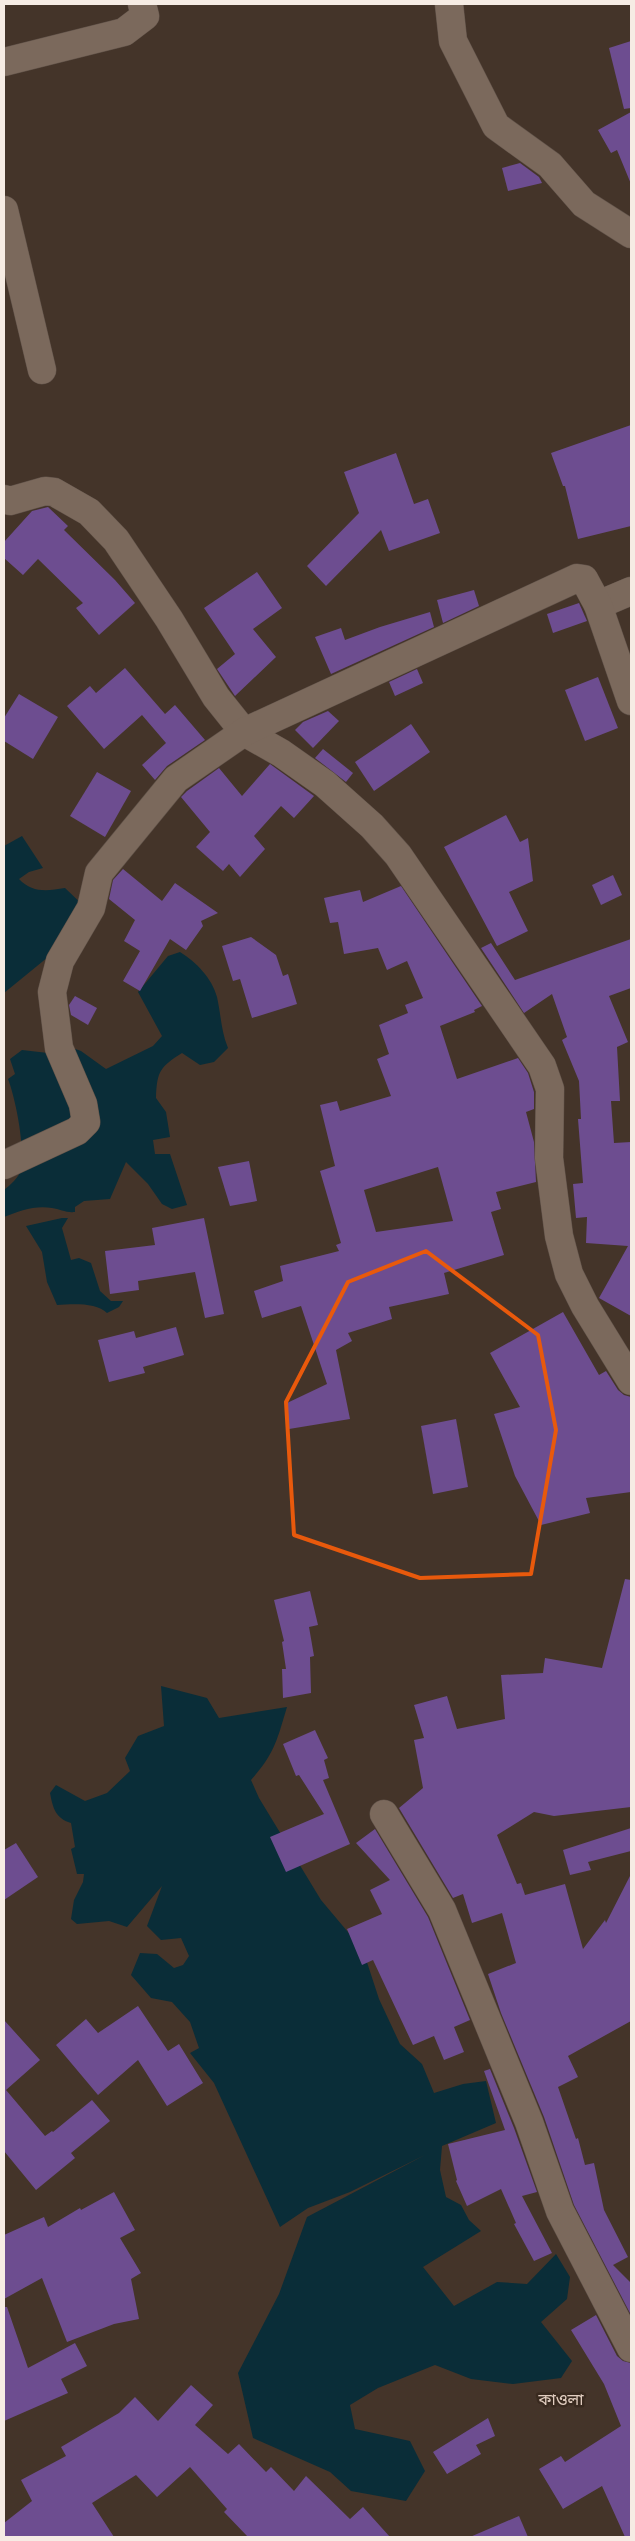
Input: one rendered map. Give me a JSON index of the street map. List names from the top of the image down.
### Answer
{
  "districts": ["কাওলা"]
}
